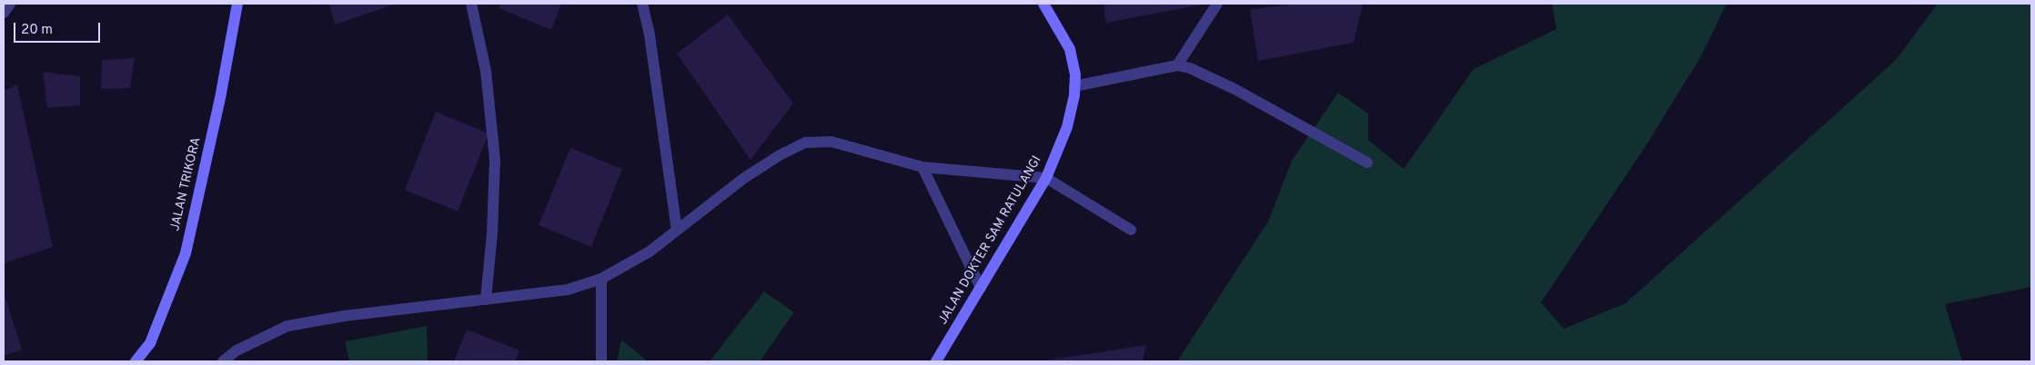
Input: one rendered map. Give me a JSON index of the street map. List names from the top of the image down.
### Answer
{
  "streets": {
    "main road": ["JALAN TRIKORA", "JALAN DOKTER SAM RATULANGI"]
  },
  "scale_bar": "20 m"
}
